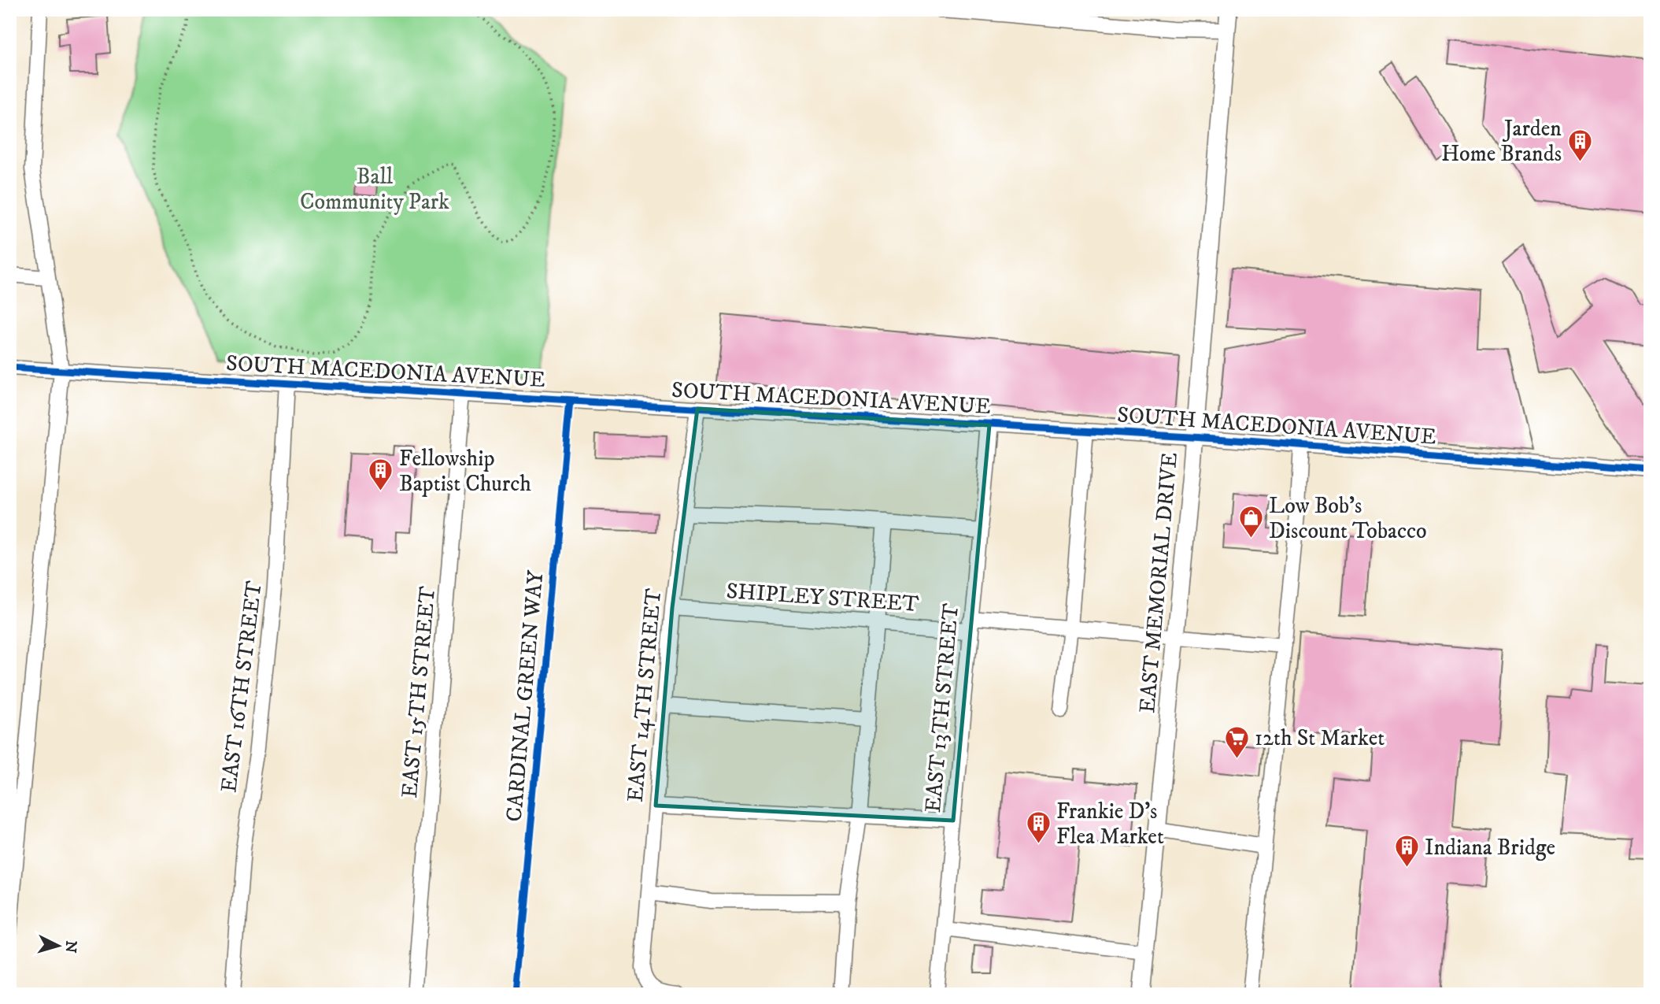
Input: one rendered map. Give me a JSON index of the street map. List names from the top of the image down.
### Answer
{
  "streets": {
    "main road": ["EAST MEMORIAL DRIVE"],
    "street": [
      "SOUTH MACEDONIA AVENUE",
      "SHIPLEY STREET",
      "EAST 16TH STREET",
      "EAST 15TH STREET",
      "EAST 14TH STREET",
      "EAST 13TH STREET"
    ],
    "cycle path": ["CARDINAL GREEN WAY"]
  },
  "crossings": [
    ["SOUTH MACEDONIA AVENUE", "EAST MEMORIAL DRIVE"],
    ["SOUTH MACEDONIA AVENUE", "EAST 16TH STREET"],
    ["SOUTH MACEDONIA AVENUE", "EAST 15TH STREET"],
    ["SOUTH MACEDONIA AVENUE", "EAST 14TH STREET"],
    ["SOUTH MACEDONIA AVENUE", "EAST 13TH STREET"],
    ["EAST MEMORIAL DRIVE", "SHIPLEY STREET"],
    ["SHIPLEY STREET", "EAST 14TH STREET"],
    ["SHIPLEY STREET", "EAST 13TH STREET"]
  ],
  "parks": ["Ball Community Park"],
  "places": {
    "building": [
      "Jarden Home Brands",
      "Fellowship Baptist Church",
      "Frankie D's Flea Market",
      "Indiana Bridge"
    ],
    "shop": ["Low Bob's Discount Tobacco"],
    "supermarket": ["12th St Market"]
  },
  "north": "right"
}
